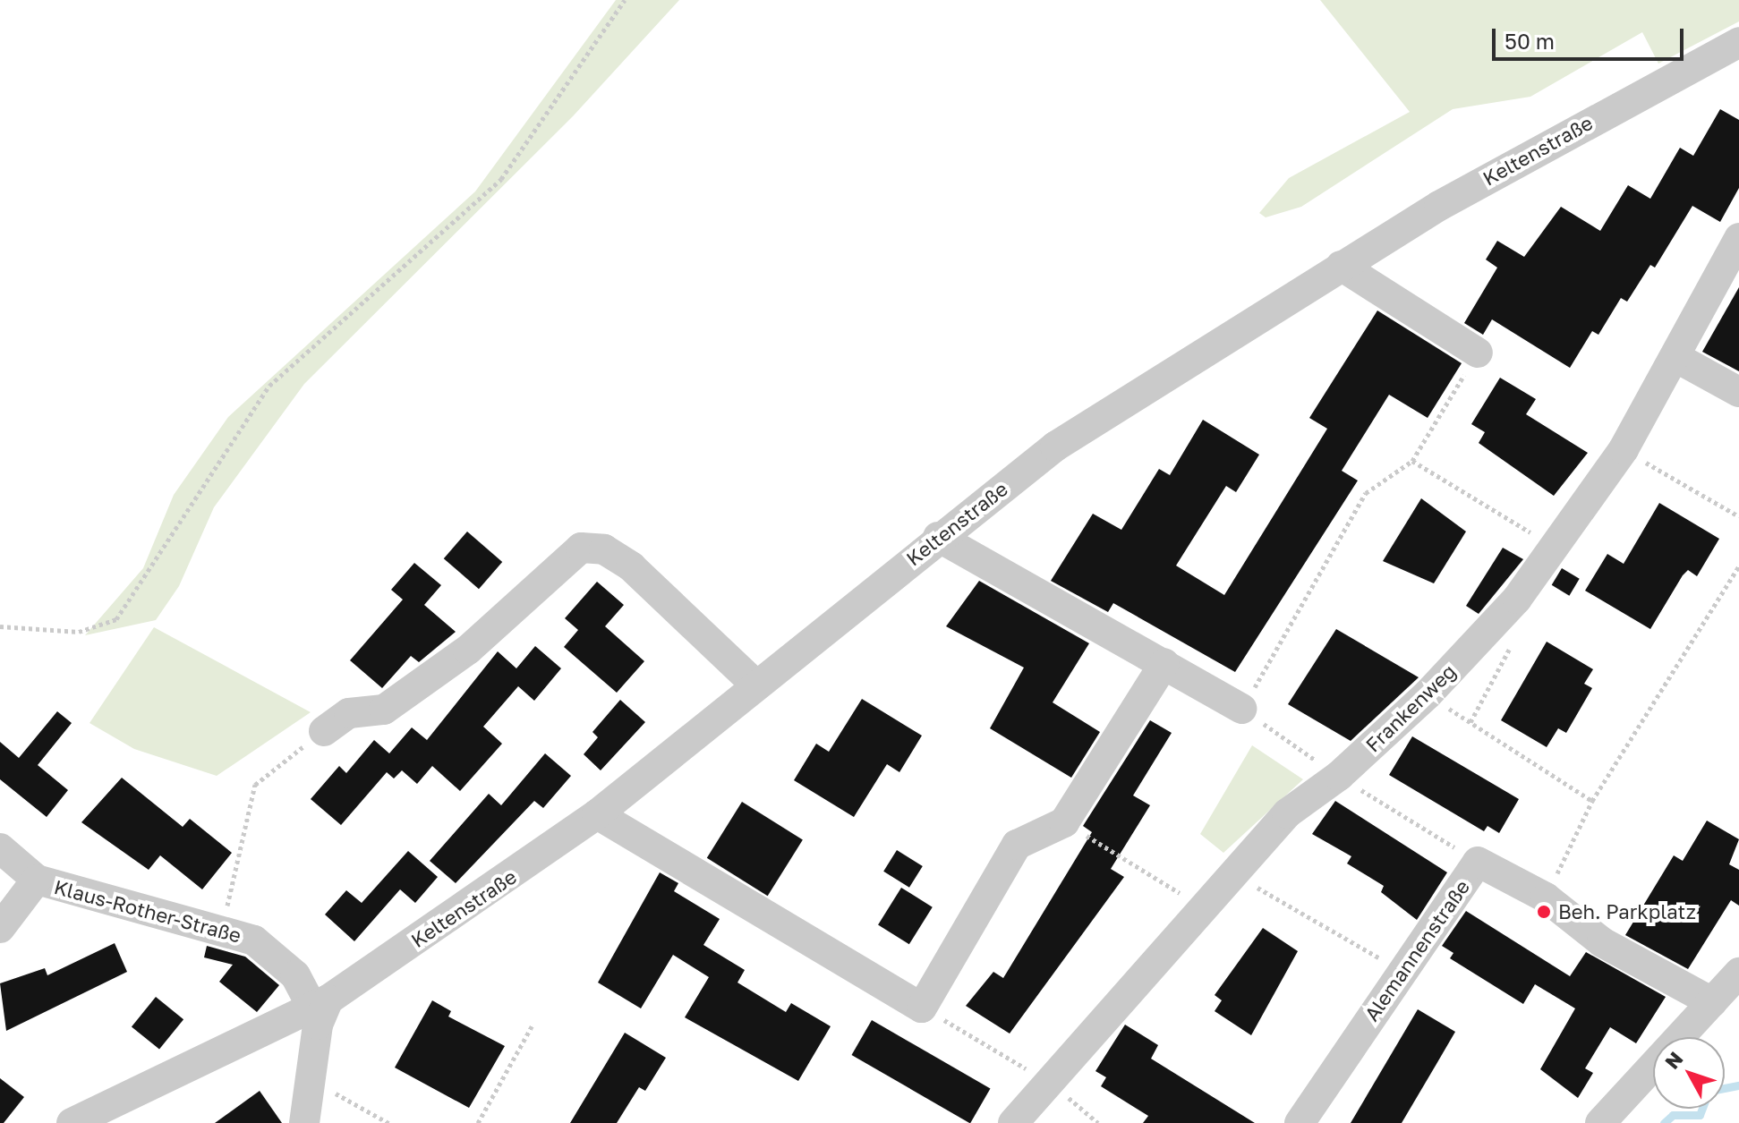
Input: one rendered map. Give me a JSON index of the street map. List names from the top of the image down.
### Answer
{
  "streets": {
    "street": [
      "Keltenstraße",
      "Frankenweg",
      "Klaus-Rother-Straße",
      "Alemannenstraße"
    ]
  },
  "crossings": [
    ["Keltenstraße", "Klaus-Rother-Straße"]
  ],
  "places": ["Beh. Parkplatz"],
  "scale_bar": "50 m",
  "north": "top left"
}
